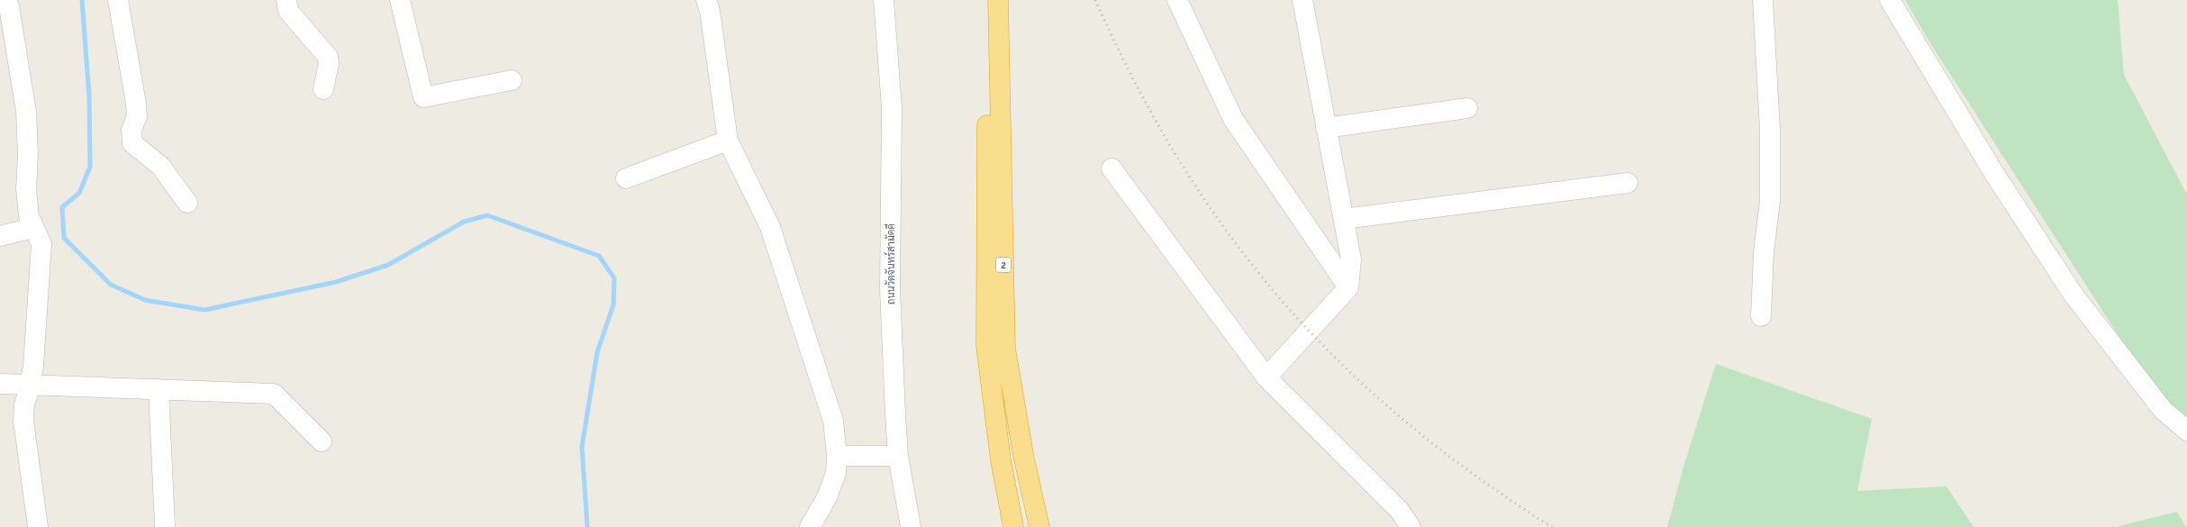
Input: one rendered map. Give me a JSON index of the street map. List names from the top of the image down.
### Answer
{
  "streets": {
    "highway": ["2"],
    "street": ["ถนนวัดจันทร์สามัคคี"]
  }
}
